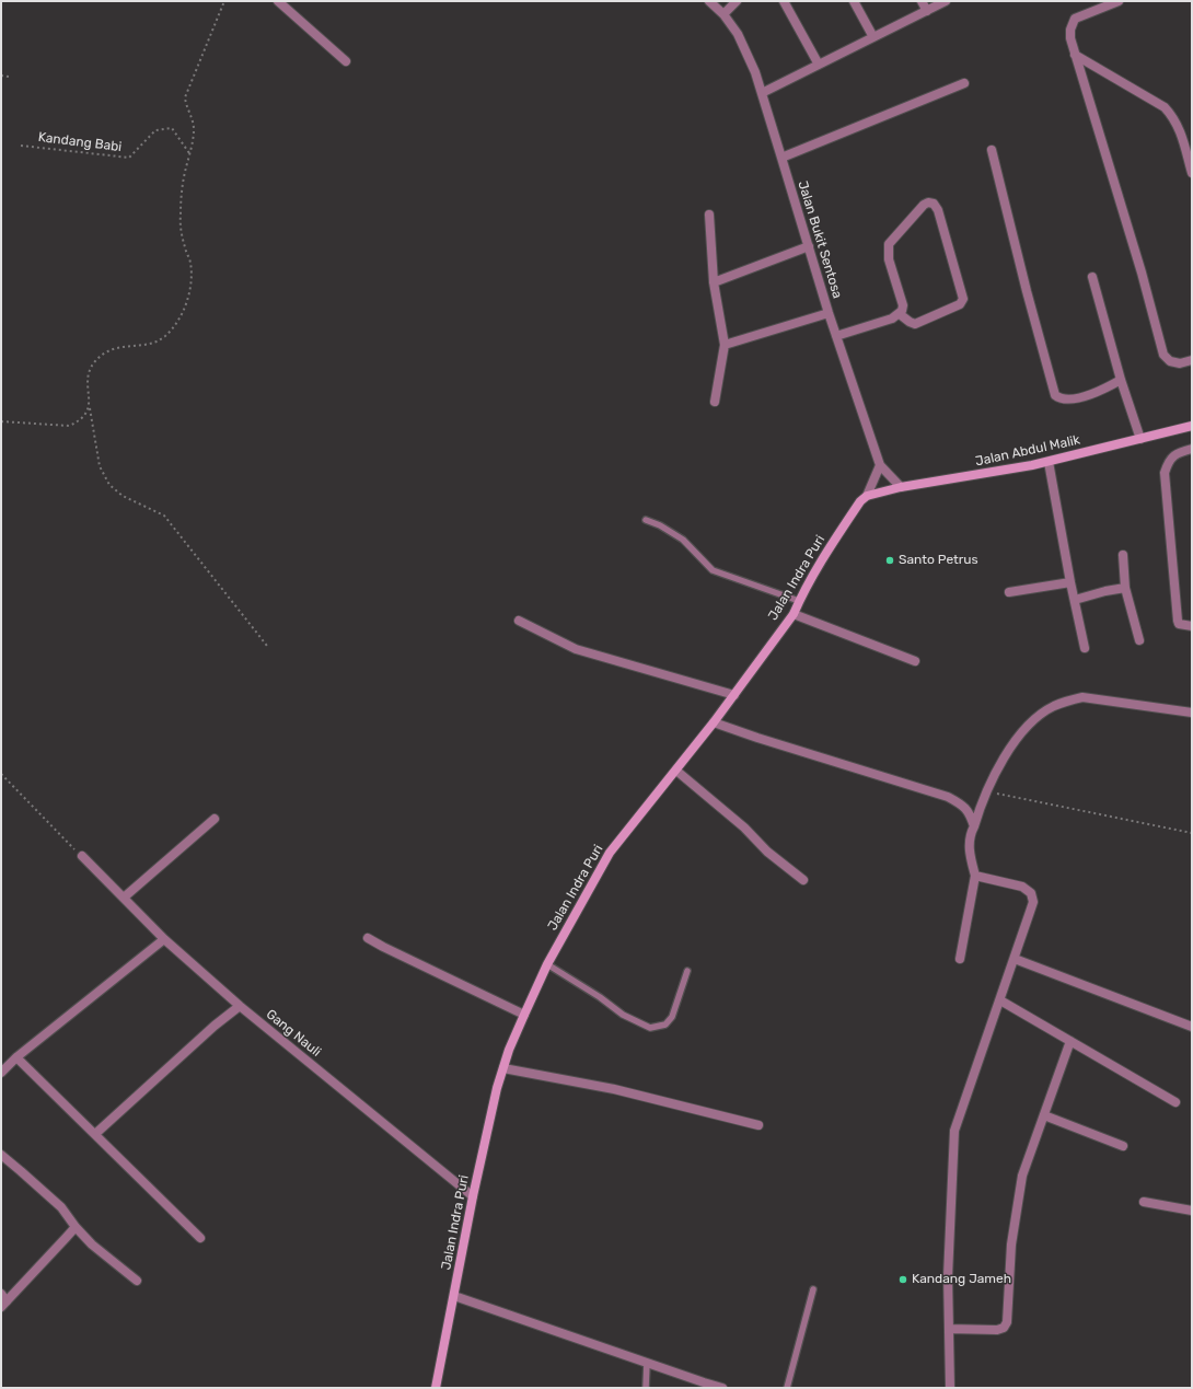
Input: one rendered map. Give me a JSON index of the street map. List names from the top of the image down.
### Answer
{
  "streets": {
    "street": [
      "Jalan Bukit Sentosa",
      "Jalan Abdul Malik",
      "Jalan Indra Puri",
      "Gang Nauli"
    ],
    "path": ["Kandang Babi"]
  },
  "crossings": [
    ["Jalan Bukit Sentosa", "Jalan Abdul Malik"],
    ["Jalan Bukit Sentosa", "Jalan Indra Puri"],
    ["Jalan Abdul Malik", "Jalan Indra Puri"],
    ["Jalan Indra Puri", "Gang Nauli"]
  ],
  "places": ["Santo Petrus", "Kandang Jameh"]
}
